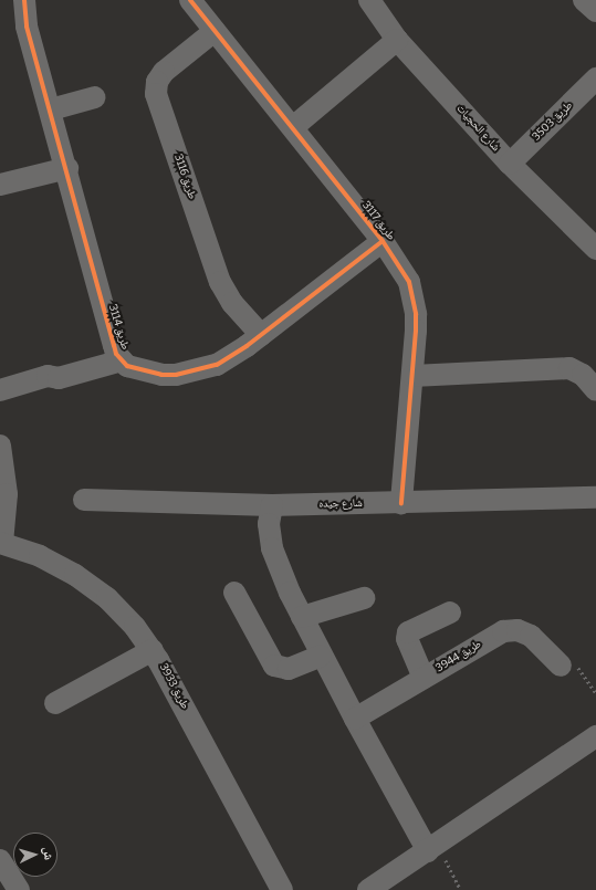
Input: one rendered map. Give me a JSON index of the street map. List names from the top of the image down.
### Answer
{
  "streets": {
    "street": [
      "طريق 3503",
      "شارع الحجيات",
      "طريق 3116",
      "طريق 3117",
      "طريق 3114",
      "شارع جيده",
      "طريق 3944",
      "طريق 3933"
    ]
  },
  "crossings": [
    ["طريق 3503", "شارع الحجيات"],
    ["طريق 3116", "طريق 3117"],
    ["طريق 3116", "طريق 3114"],
    ["طريق 3117", "طريق 3114"],
    ["طريق 3117", "شارع جيده"]
  ],
  "north": "right"
}
